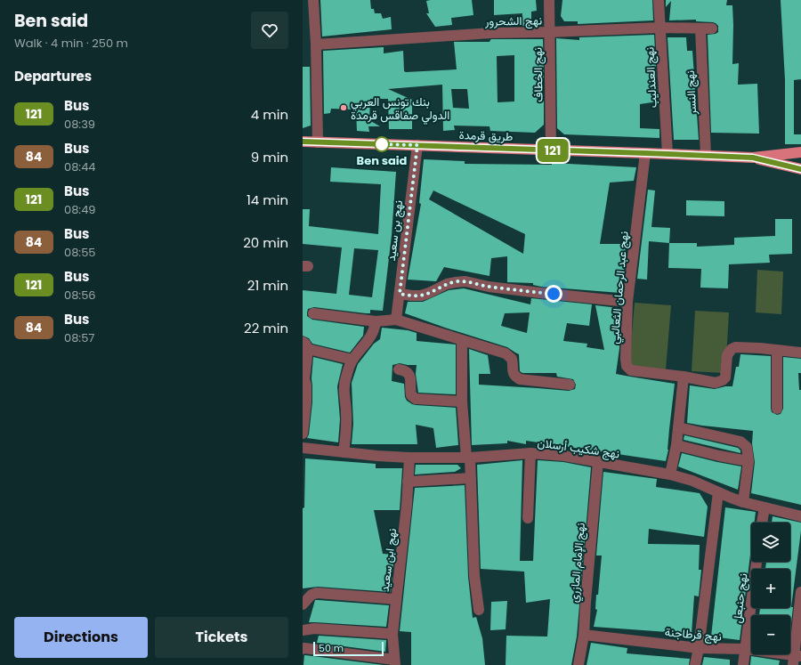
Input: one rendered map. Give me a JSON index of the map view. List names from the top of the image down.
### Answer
{
  "streets": {
    "main road": ["طريق قرمدة"],
    "street": [
      "نهج الشحرور",
      "نهج الخطاف",
      "نهج العندليب",
      "نهج النسر",
      "نهج بن سعيد",
      "نهج عبد الرحمان الثعالبي",
      "نهج شكيب أرسلان",
      "نهج ابن سعيد",
      "نهج الإمام المازري",
      "نهج حنبعل",
      "نهج قرطاجنة"
    ]
  },
  "crossings": [
    ["نهج الشحرور", "نهج الخطاف"],
    ["نهج الشحرور", "نهج العندليب"],
    ["نهج الشحرور", "نهج النسر"],
    ["نهج الخطاف", "طريق قرمدة"],
    ["نهج العندليب", "طريق قرمدة"],
    ["نهج النسر", "طريق قرمدة"],
    ["طريق قرمدة", "نهج بن سعيد"],
    ["طريق قرمدة", "نهج عبد الرحمان الثعالبي"],
    ["نهج شكيب أرسلان", "نهج ابن سعيد"],
    ["نهج شكيب أرسلان", "نهج الإمام المازري"],
    ["نهج الإمام المازري", "نهج قرطاجنة"],
    ["نهج حنبعل", "نهج قرطاجنة"]
  ],
  "places": ["بنك تونس العربي الدولي صفاقس قرمدة", "Ben said"],
  "lines": ["bus line 121"],
  "scale_bar": "50 m",
  "page": {
    "heading": [
      ["Ben said", "Walk · 4 min · 250 m"],
      "Departures"
    ],
    "on_map": "121",
    "list": [
      {
        "mark": "121",
        "name": "Bus",
        "note": "08:39",
        "value": "4 min"
      },
      {
        "mark": "84",
        "name": "Bus",
        "note": "08:44",
        "value": "9 min"
      },
      {
        "mark": "121",
        "name": "Bus",
        "note": "08:49",
        "value": "14 min"
      },
      {
        "mark": "84",
        "name": "Bus",
        "note": "08:55",
        "value": "20 min"
      },
      {
        "mark": "121",
        "name": "Bus",
        "note": "08:56",
        "value": "21 min"
      },
      {
        "mark": "84",
        "name": "Bus",
        "note": "08:57",
        "value": "22 min"
      }
    ],
    "map_buttons": ["+", "−"],
    "buttons": ["Directions", "Tickets"],
    "scale": "50 m"
  }
}
